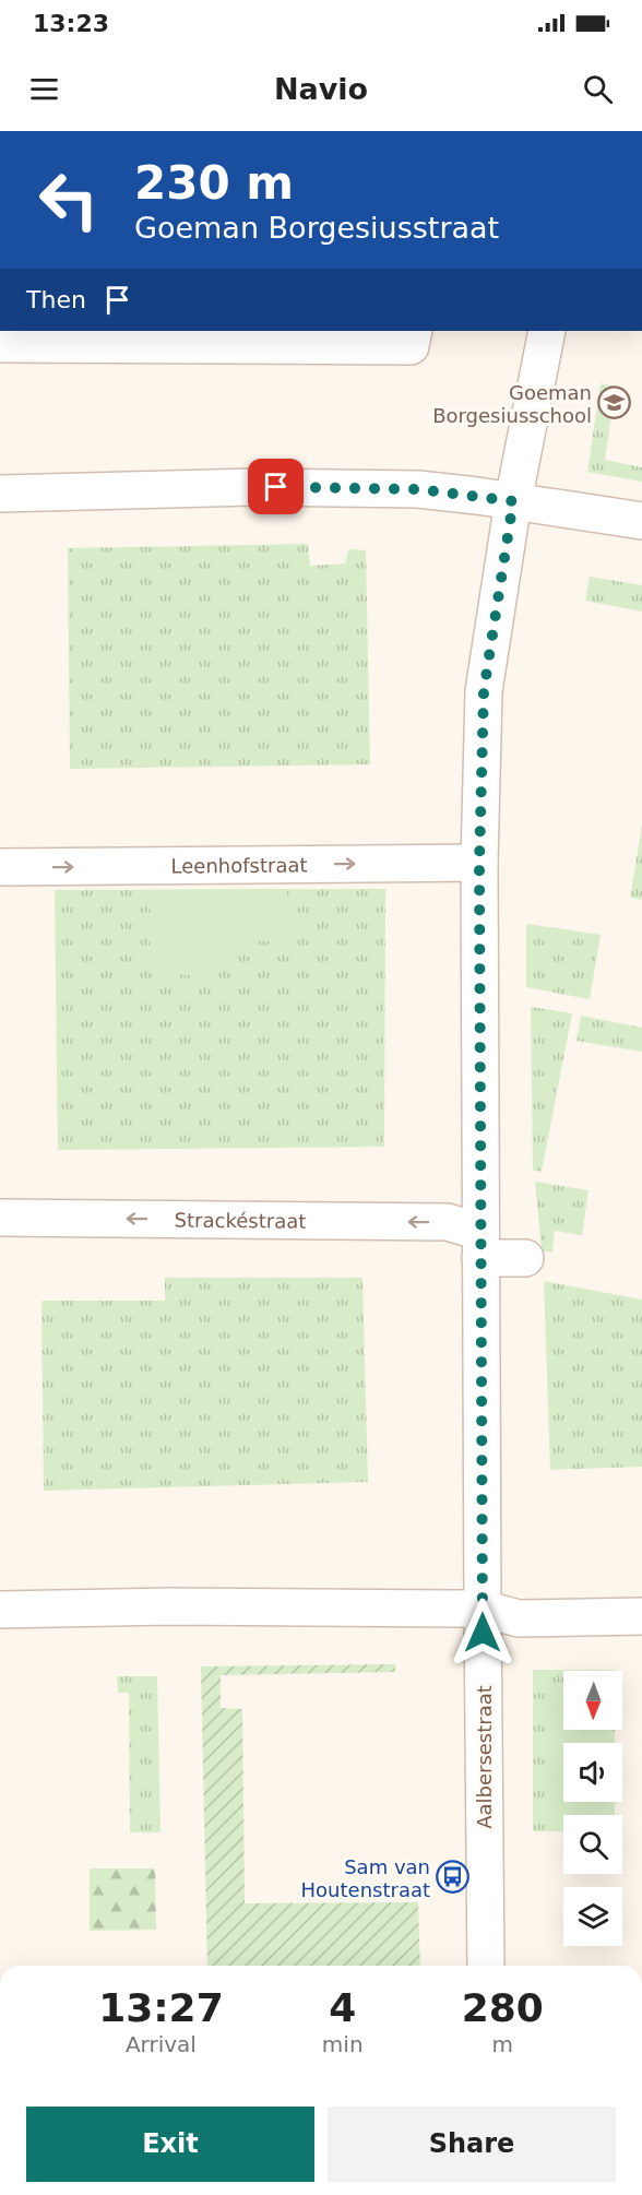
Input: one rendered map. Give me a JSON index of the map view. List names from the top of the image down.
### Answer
{
  "streets": {
    "street": ["Leenhofstraat", "Strackéstraat", "Aalbersestraat"]
  },
  "crossings": [
    ["Leenhofstraat", "Aalbersestraat"],
    ["Strackéstraat", "Aalbersestraat"]
  ],
  "one_way": ["Leenhofstraat", "Strackéstraat"],
  "places": {
    "school or university": ["Goeman Borgesiusschool"],
    "bus stop": ["Sam van Houtenstraat"]
  },
  "north": "bottom",
  "page": {
    "status": "13:23",
    "header": "Navio",
    "turn": ["230 m", "Goeman Borgesiusstraat"],
    "then": "Then",
    "eta": [
      "13:27",
      "Arrival",
      "4",
      "min",
      "280",
      "m"
    ],
    "buttons": ["Exit", "Share"]
  }
}
